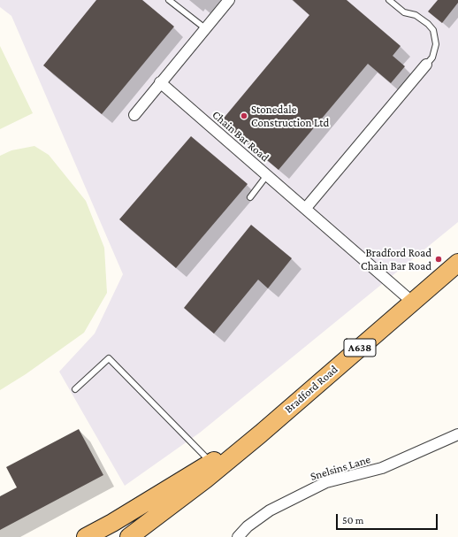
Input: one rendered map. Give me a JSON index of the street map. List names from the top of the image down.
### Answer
{
  "streets": {
    "main road": ["A638", "Bradford Road"],
    "street": ["Chain Bar Road", "Snelsins Lane"]
  },
  "crossings": [
    ["Chain Bar Road", "Bradford Road"]
  ],
  "places": ["Stonedale Construction Ltd", "Bradford Road Chain Bar Road"],
  "scale_bar": "50 m"
}
